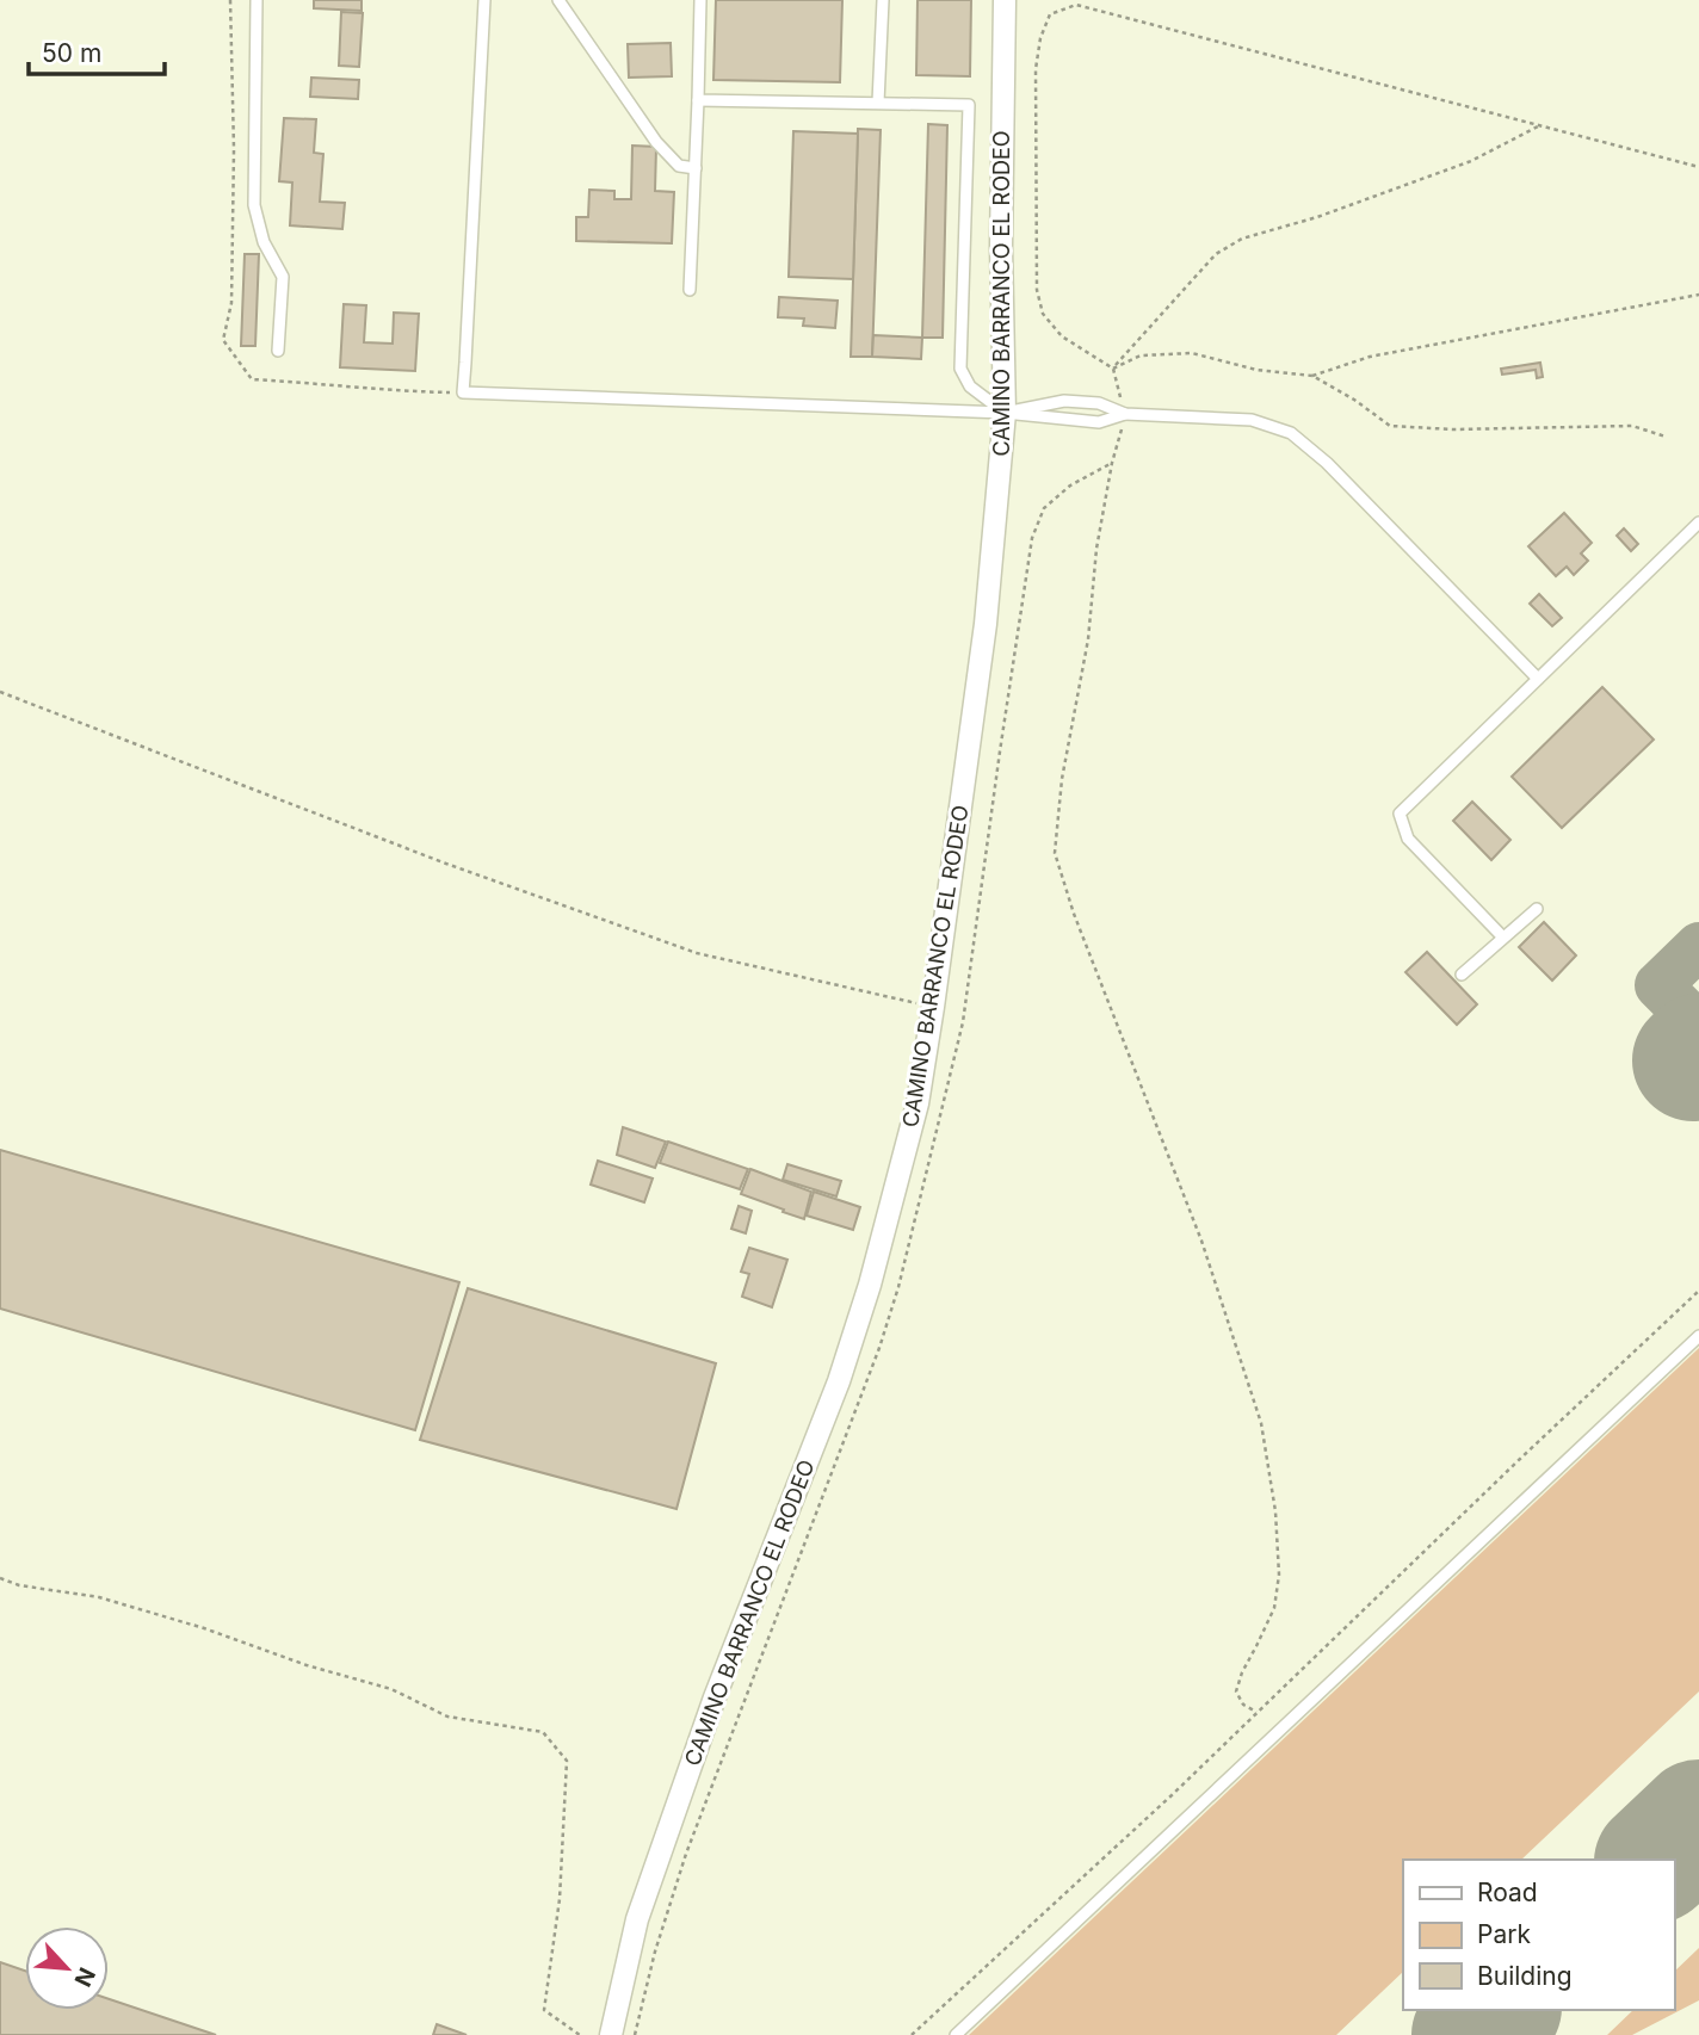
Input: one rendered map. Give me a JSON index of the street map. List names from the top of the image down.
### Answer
{
  "streets": {
    "street": ["CAMINO BARRANCO EL RODEO"]
  },
  "legend": ["Road", "Park", "Building"],
  "scale_bar": "50 m",
  "north": "bottom right"
}
